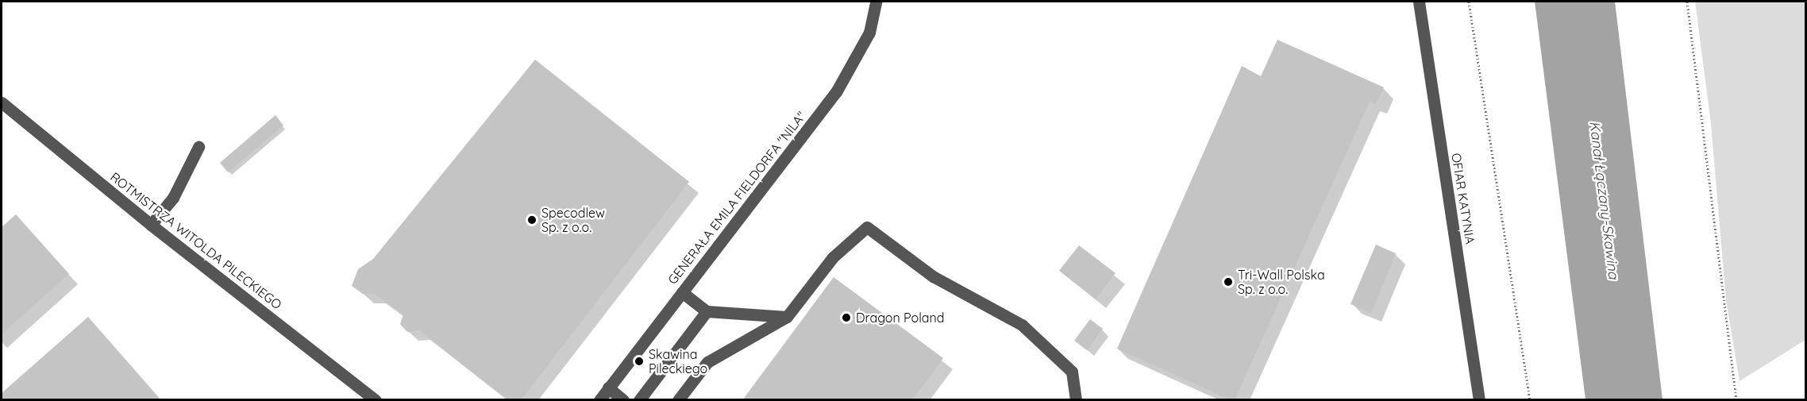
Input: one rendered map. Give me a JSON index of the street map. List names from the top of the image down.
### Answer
{
  "streets": {
    "street": ["GENERAŁA EMILA FIELDORFA \"NILA\"", "OFIAR KATYNIA", "ROTMISTRZA WITOLDA PILECKIEGO"]
  },
  "water": ["Kanał Łączany-Skawina"],
  "places": [
    "Specodlew Sp. z o.o.",
    "Tri-Wall Polska Sp. z o.o.",
    "Dragon Poland",
    "Skawina Pileckiego"
  ]
}
